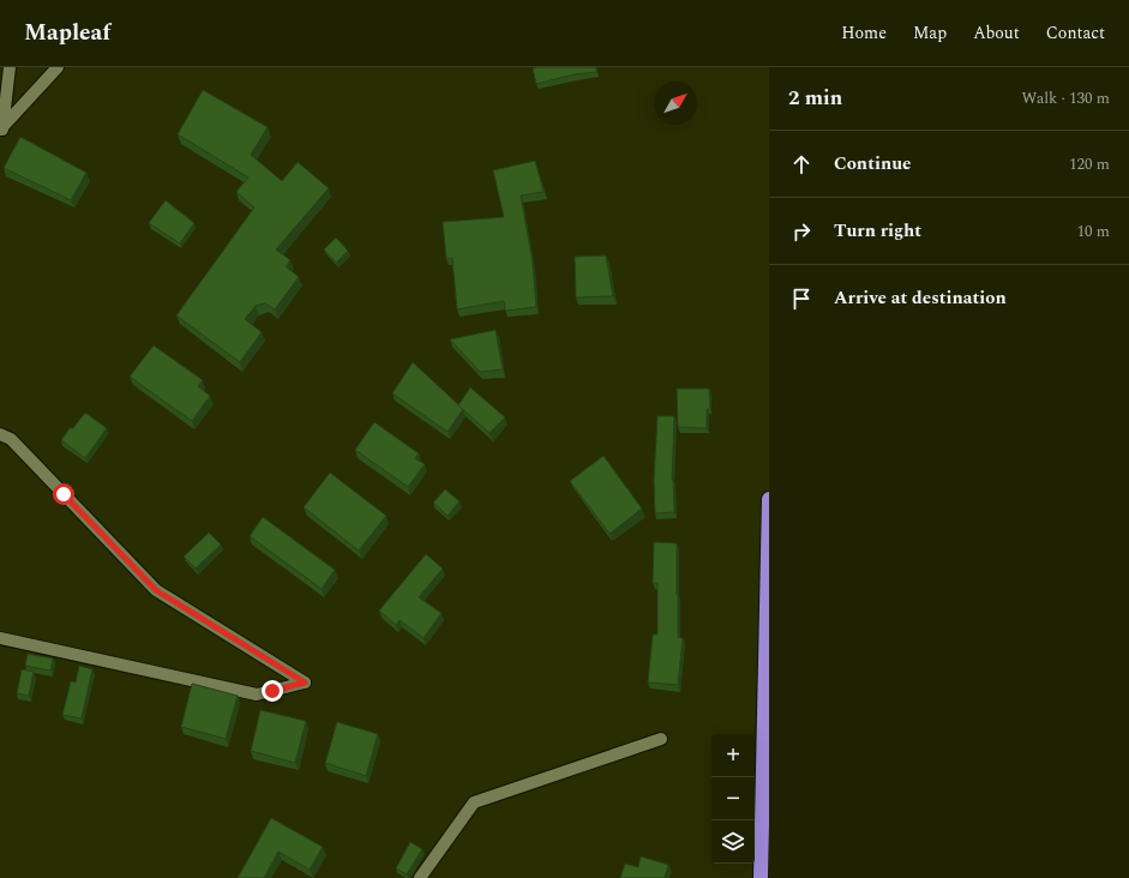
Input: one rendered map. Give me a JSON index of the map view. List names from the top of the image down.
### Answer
{
  "north": "top right",
  "page": {
    "header": "Mapleaf",
    "nav": [
      "Home",
      "Map",
      "About",
      "Contact"
    ],
    "heading": ["2 min", "Walk · 130 m"],
    "list": [
      ["Continue", "120 m"],
      ["Turn right", "10 m"],
      "Arrive at destination"
    ],
    "map_buttons": ["+", "−"]
  }
}
